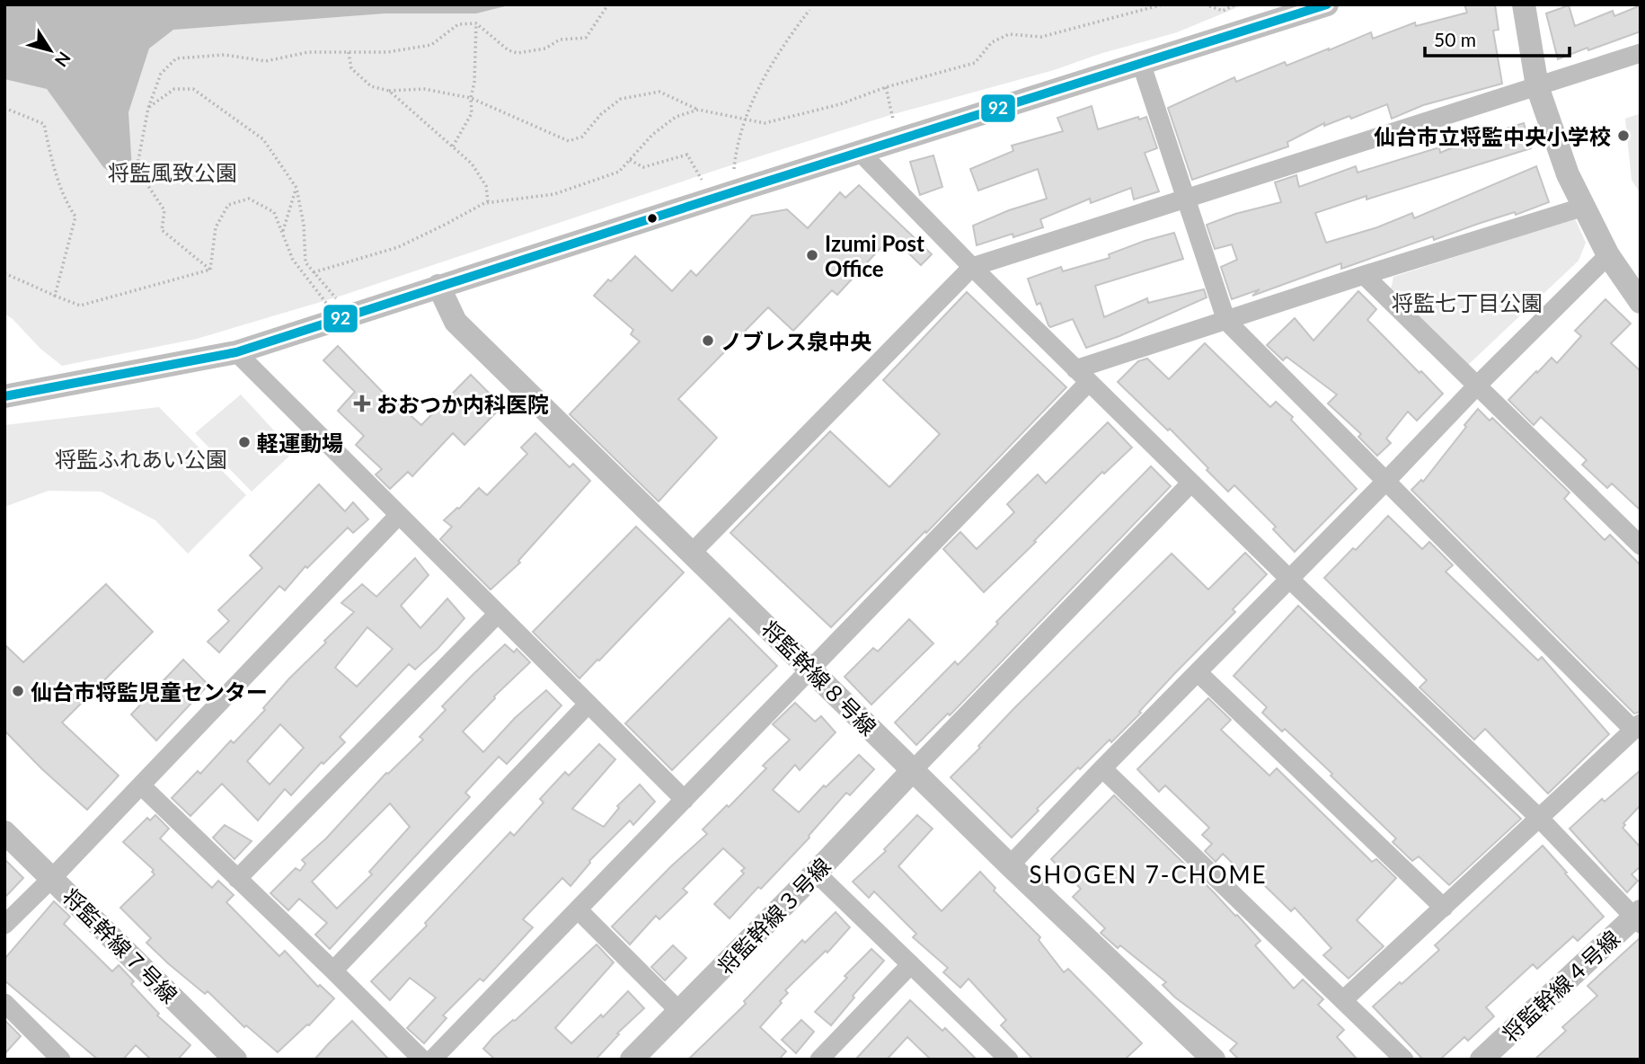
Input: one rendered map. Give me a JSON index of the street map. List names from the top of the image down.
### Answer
{
  "streets": {
    "street": [
      "将監幹線８号線",
      "将監幹線３号線",
      "将監幹線７号線",
      "将監幹線４号線"
    ]
  },
  "crossings": [
    ["将監幹線８号線", "将監幹線３号線"]
  ],
  "districts": ["SHOGEN 7-CHOME"],
  "parks": ["将監風致公園", "将監七丁目公園", "将監ふれあい公園"],
  "places": {
    "other": [
      "仙台市立将監中央小学校",
      "Izumi Post Office",
      "ノブレス泉中央",
      "軽運動場",
      "仙台市将監児童センター"
    ],
    "health": ["おおつか内科医院"]
  },
  "lines": ["transit line 92"],
  "scale_bar": "50 m",
  "north": "bottom right"
}
